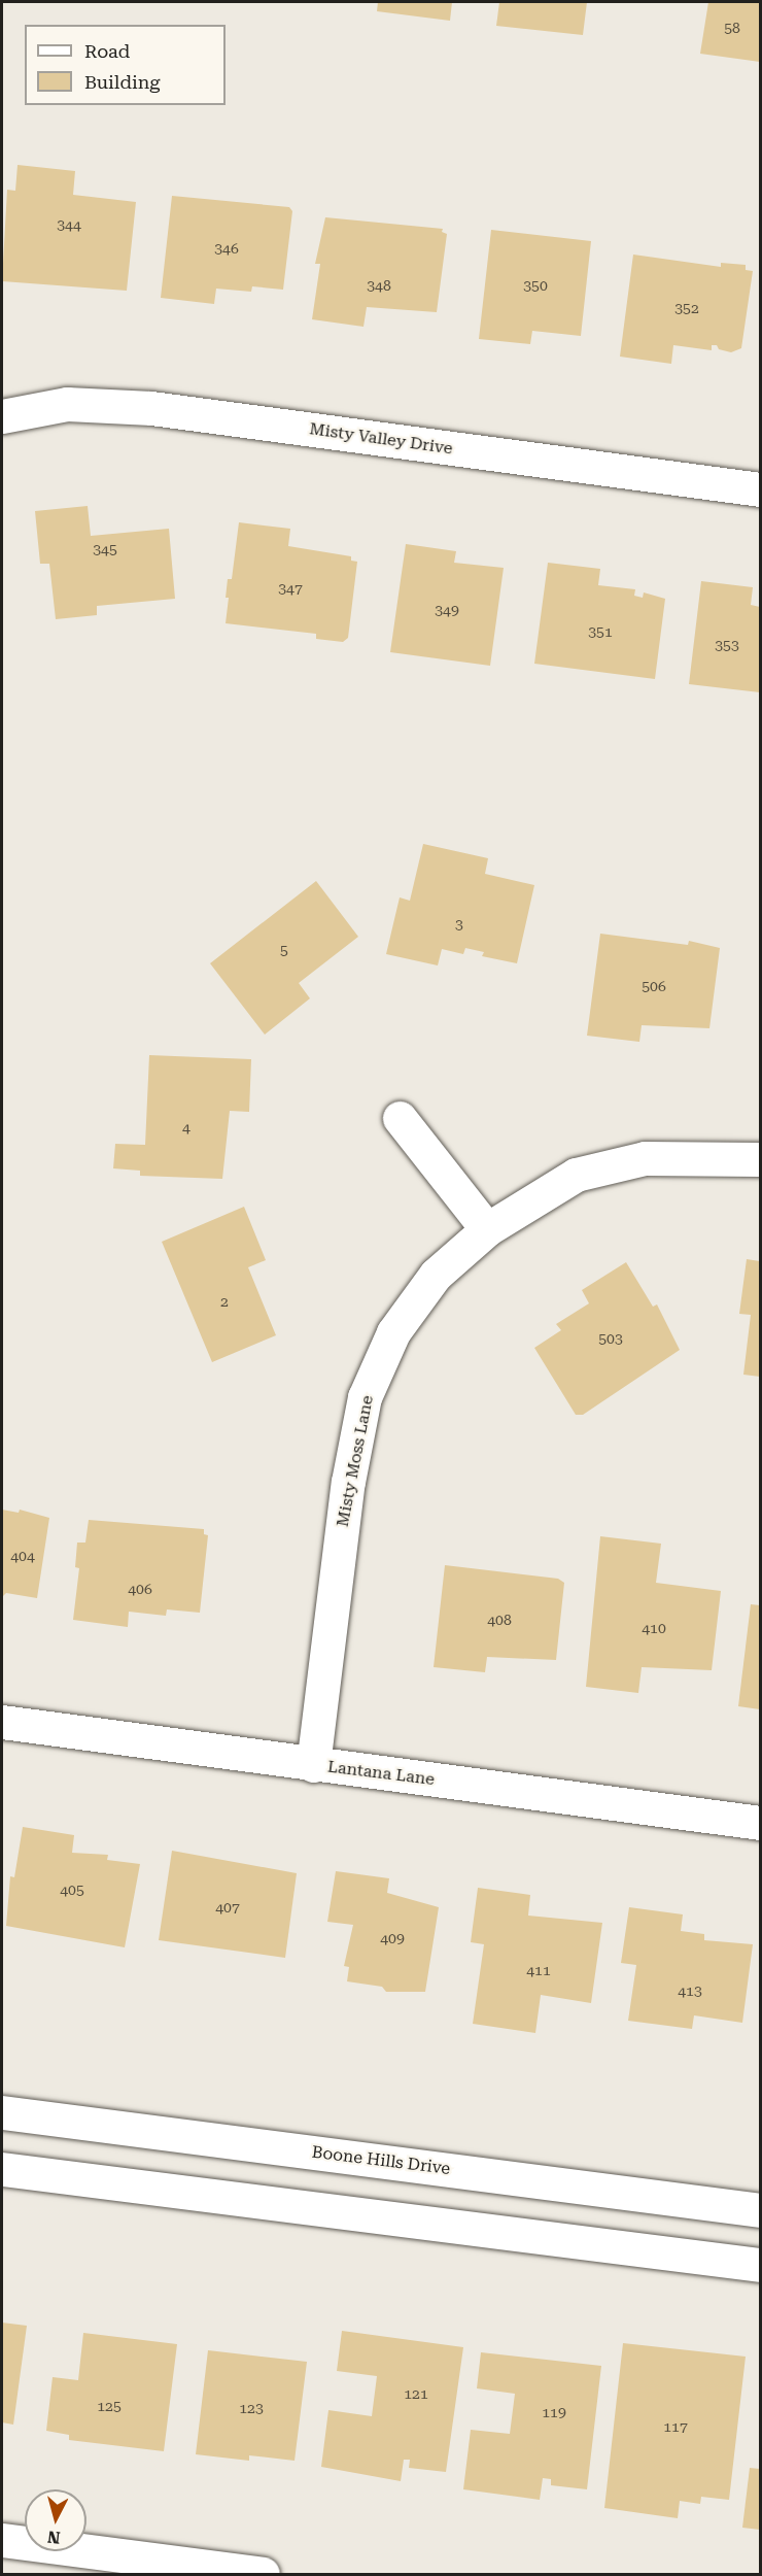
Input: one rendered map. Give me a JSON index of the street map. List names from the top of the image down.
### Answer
{
  "streets": {
    "street": [
      "Misty Valley Drive",
      "Misty Moss Lane",
      "Lantana Lane",
      "Boone Hills Drive"
    ]
  },
  "crossings": [
    ["Misty Moss Lane", "Lantana Lane"]
  ],
  "house_numbers": [
    "58",
    "344",
    "346",
    "348",
    "350",
    "352",
    "345",
    "347",
    "349",
    "351",
    "353",
    "3",
    "5",
    "506",
    "4",
    "2",
    "503",
    "404",
    "406",
    "408",
    "410",
    "405",
    "407",
    "409",
    "411",
    "413",
    "121",
    "125",
    "123",
    "119",
    "117"
  ],
  "legend": ["Road", "Building"],
  "north": "bottom"
}
